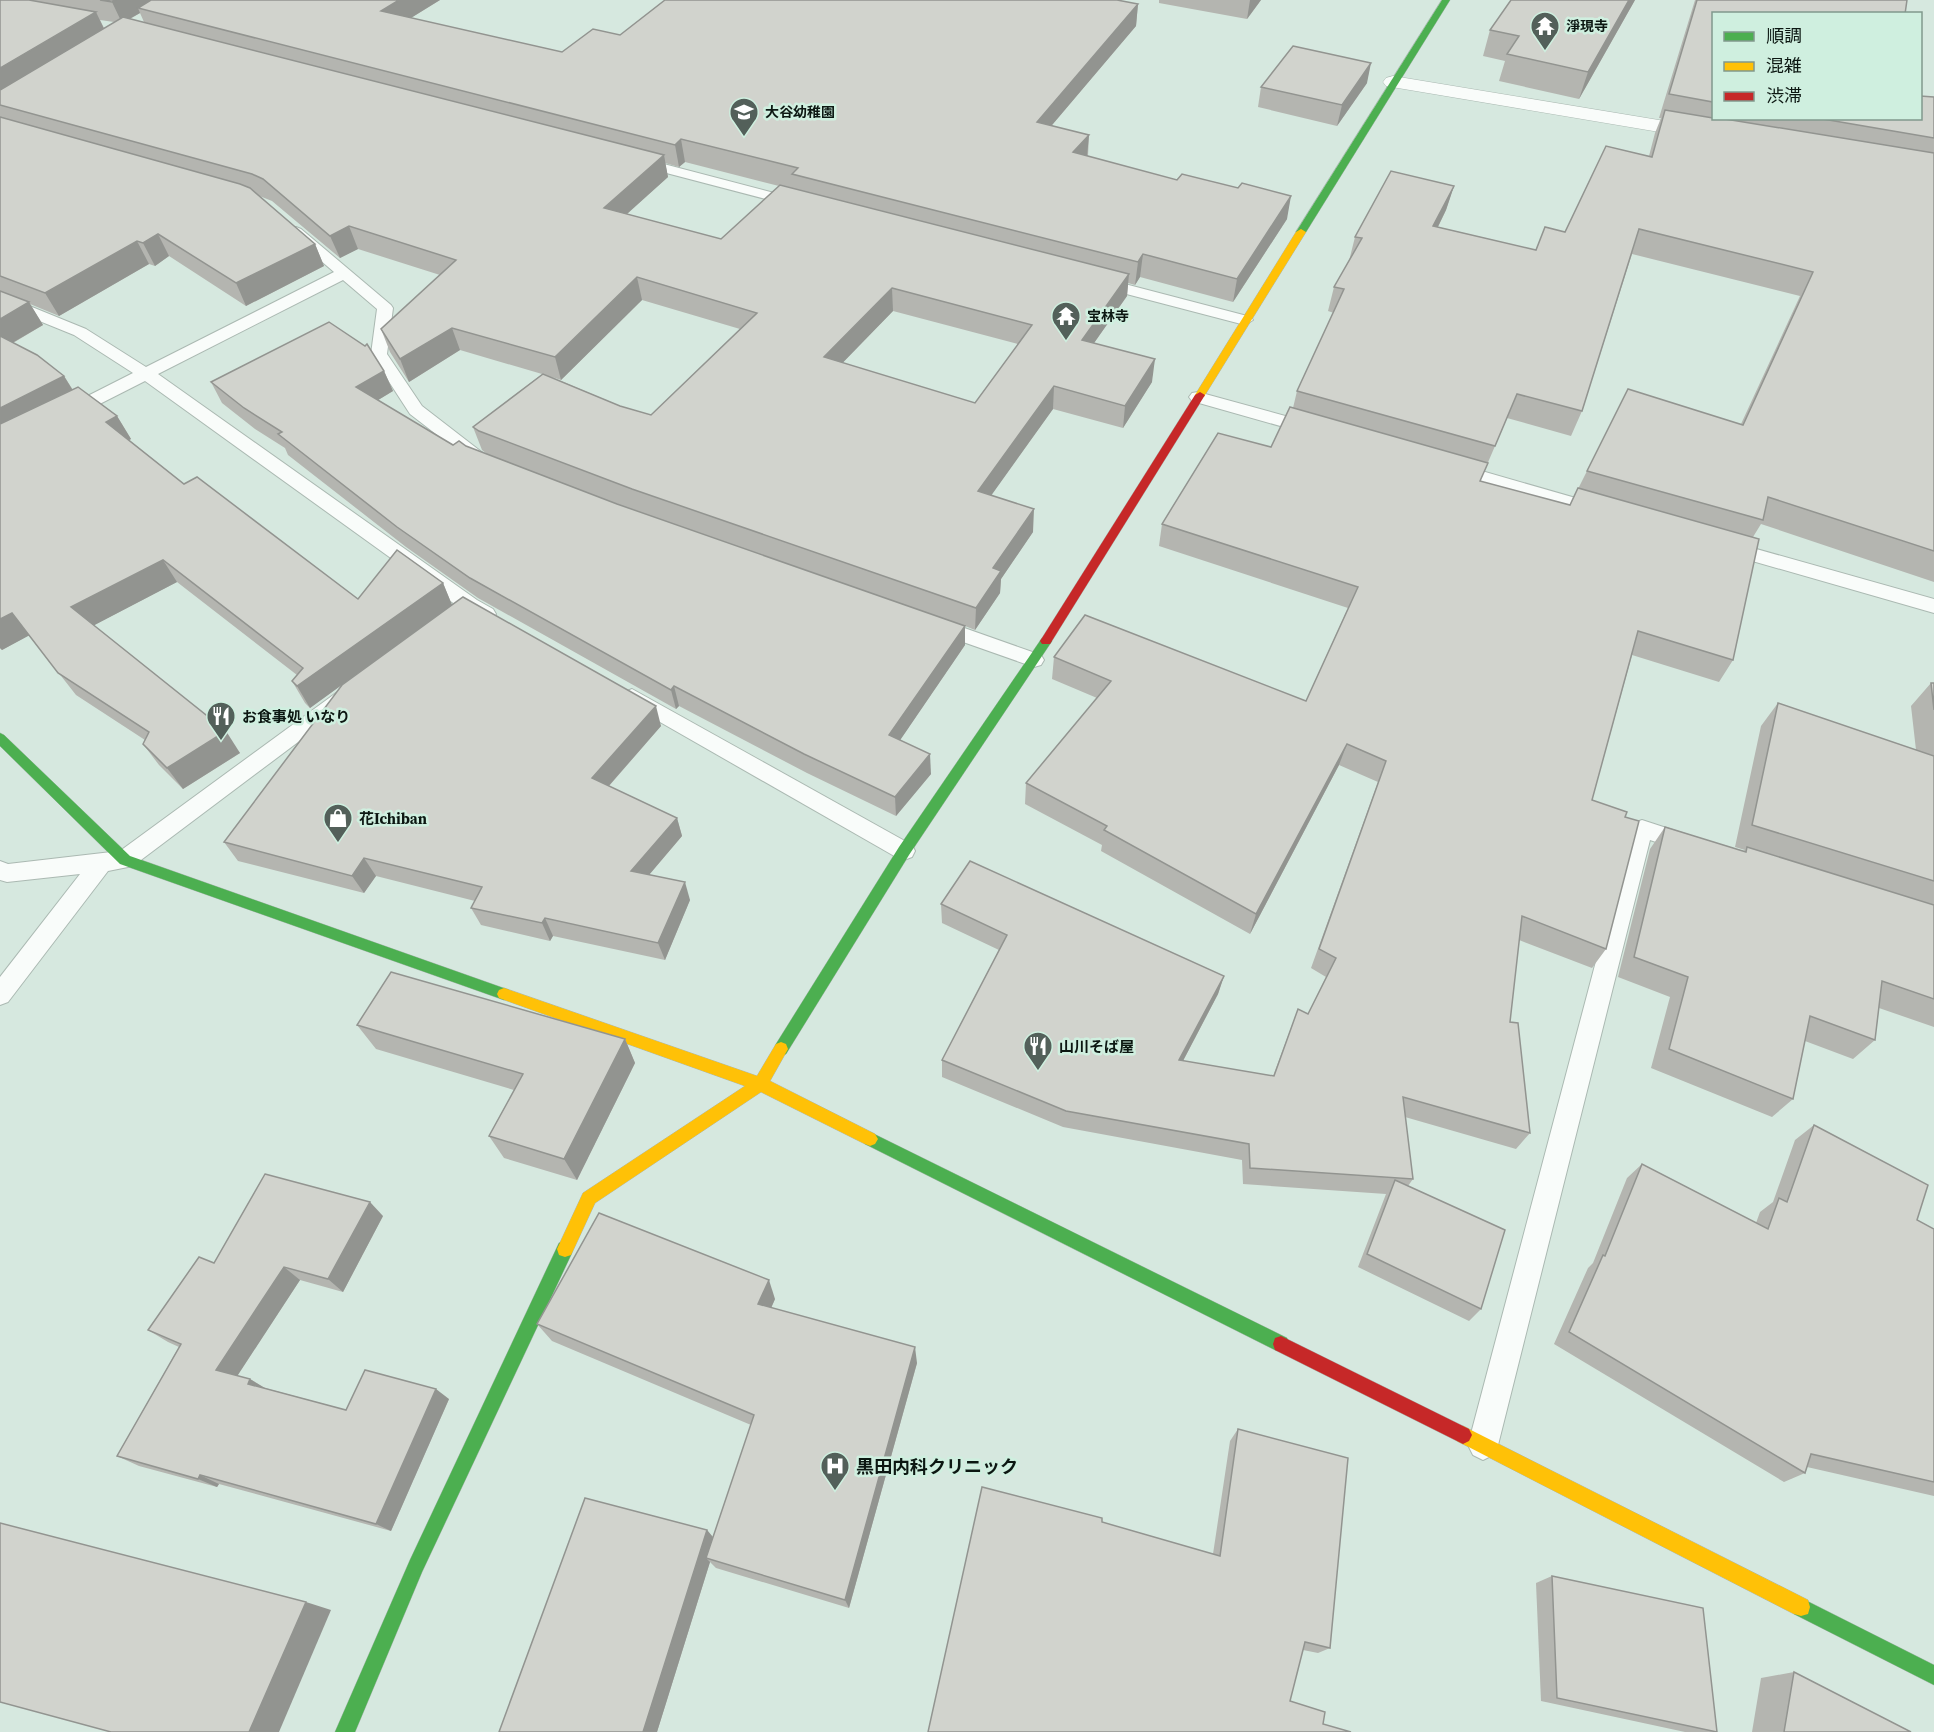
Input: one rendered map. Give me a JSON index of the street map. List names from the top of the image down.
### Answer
{
  "places": {
    "temple": ["淨現寺", "宝林寺"],
    "school or university": ["大谷幼稚園"],
    "restaurant": ["お食事処 いなり", "山川そば屋"],
    "shop": ["花Ichiban"],
    "hospital": ["黒田内科クリニック"]
  },
  "legend": ["順調", "混雑", "渋滞"]
}
